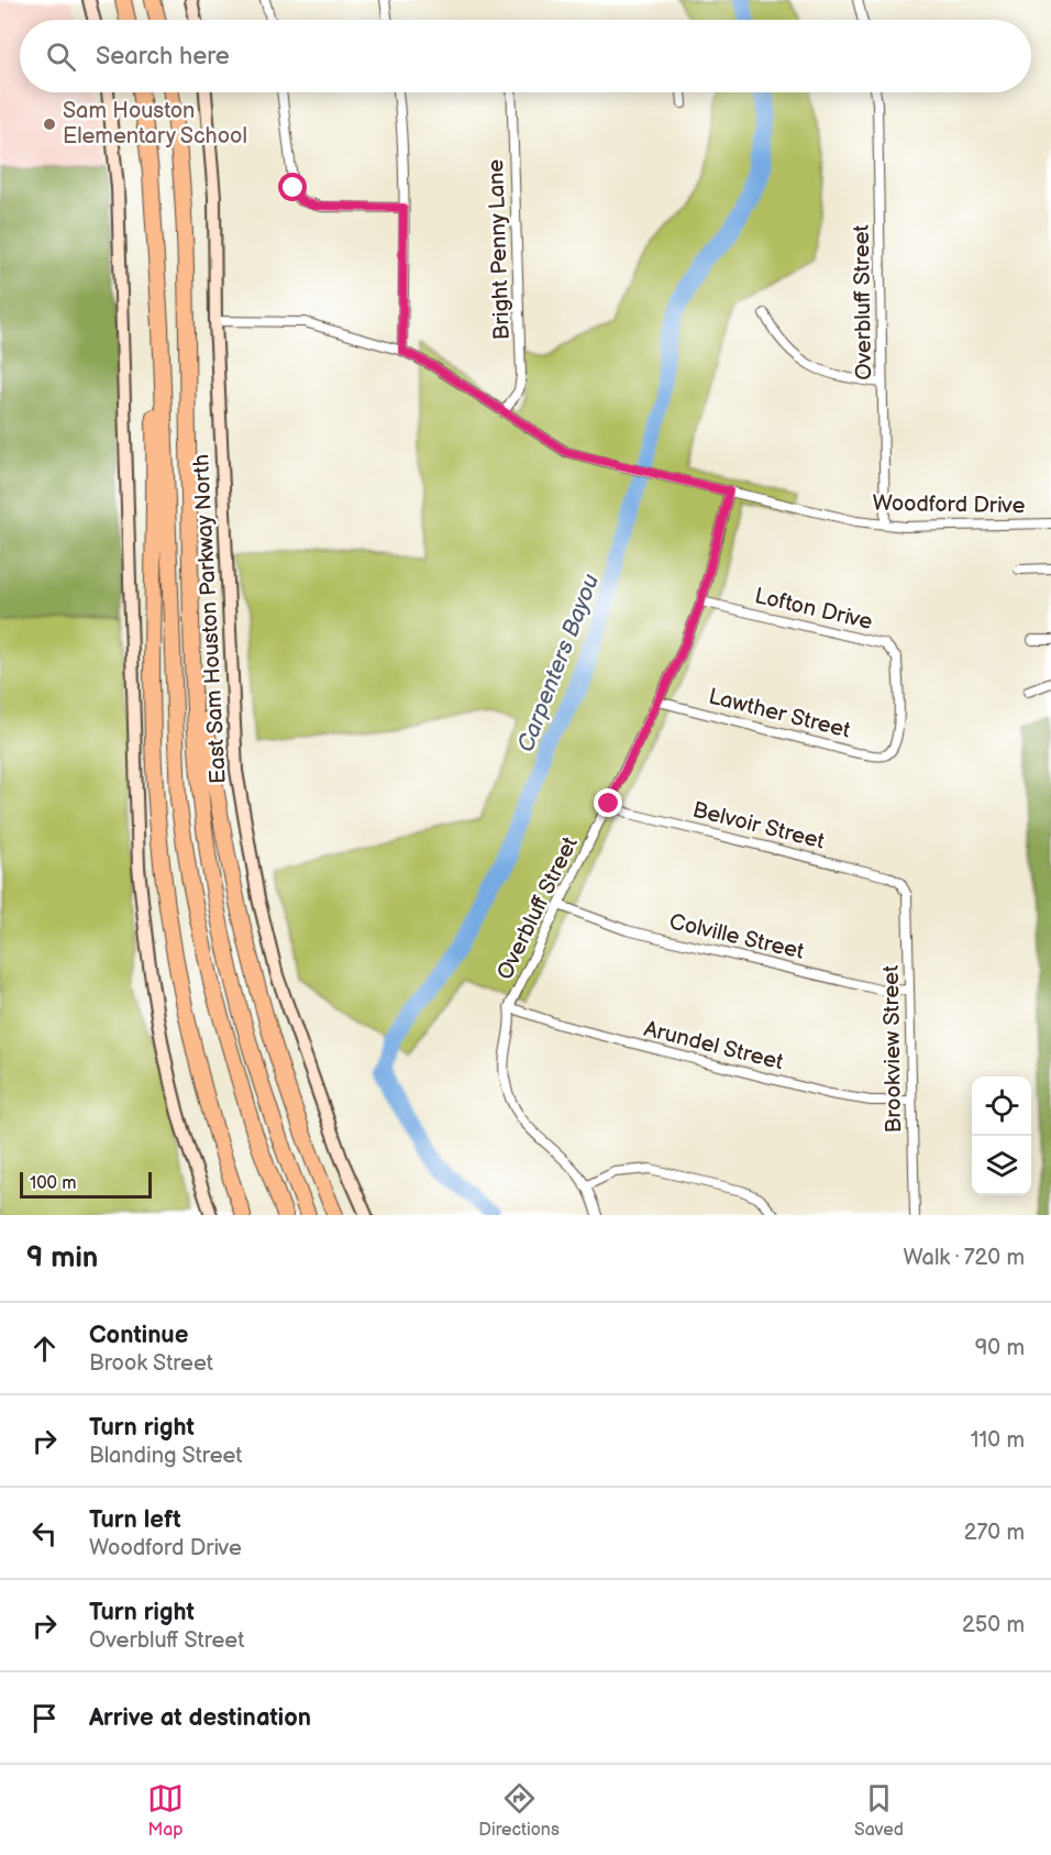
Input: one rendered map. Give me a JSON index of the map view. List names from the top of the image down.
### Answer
{
  "streets": {
    "highway": ["East Sam Houston Parkway North"],
    "street": [
      "Bright Penny Lane",
      "Overbluff Street",
      "Woodford Drive",
      "Lofton Drive",
      "Lawther Street",
      "Belvoir Street",
      "Colville Street",
      "Arundel Street",
      "Brookview Street"
    ]
  },
  "crossings": [
    ["Bright Penny Lane", "Woodford Drive"],
    ["Overbluff Street", "Woodford Drive"],
    ["Overbluff Street", "Lofton Drive"],
    ["Overbluff Street", "Lawther Street"],
    ["Overbluff Street", "Belvoir Street"],
    ["Overbluff Street", "Colville Street"],
    ["Overbluff Street", "Arundel Street"],
    ["Woodford Drive", "East Sam Houston Parkway North"],
    ["Lofton Drive", "Lawther Street"],
    ["Belvoir Street", "Brookview Street"],
    ["Colville Street", "Brookview Street"],
    ["Arundel Street", "Brookview Street"]
  ],
  "water": ["Carpenters Bayou"],
  "places": ["Sam Houston Elementary School"],
  "scale_bar": "100 m",
  "page": {
    "search": "Search here",
    "scale": "100 m",
    "heading": ["9 min", "Walk · 720 m"],
    "list": [
      ["Continue", "Brook Street", "90 m"],
      ["Turn right", "Blanding Street", "110 m"],
      ["Turn left", "Woodford Drive", "270 m"],
      ["Turn right", "Overbluff Street", "250 m"],
      "Arrive at destination"
    ],
    "nav": ["Map", "Directions", "Saved"]
  }
}
